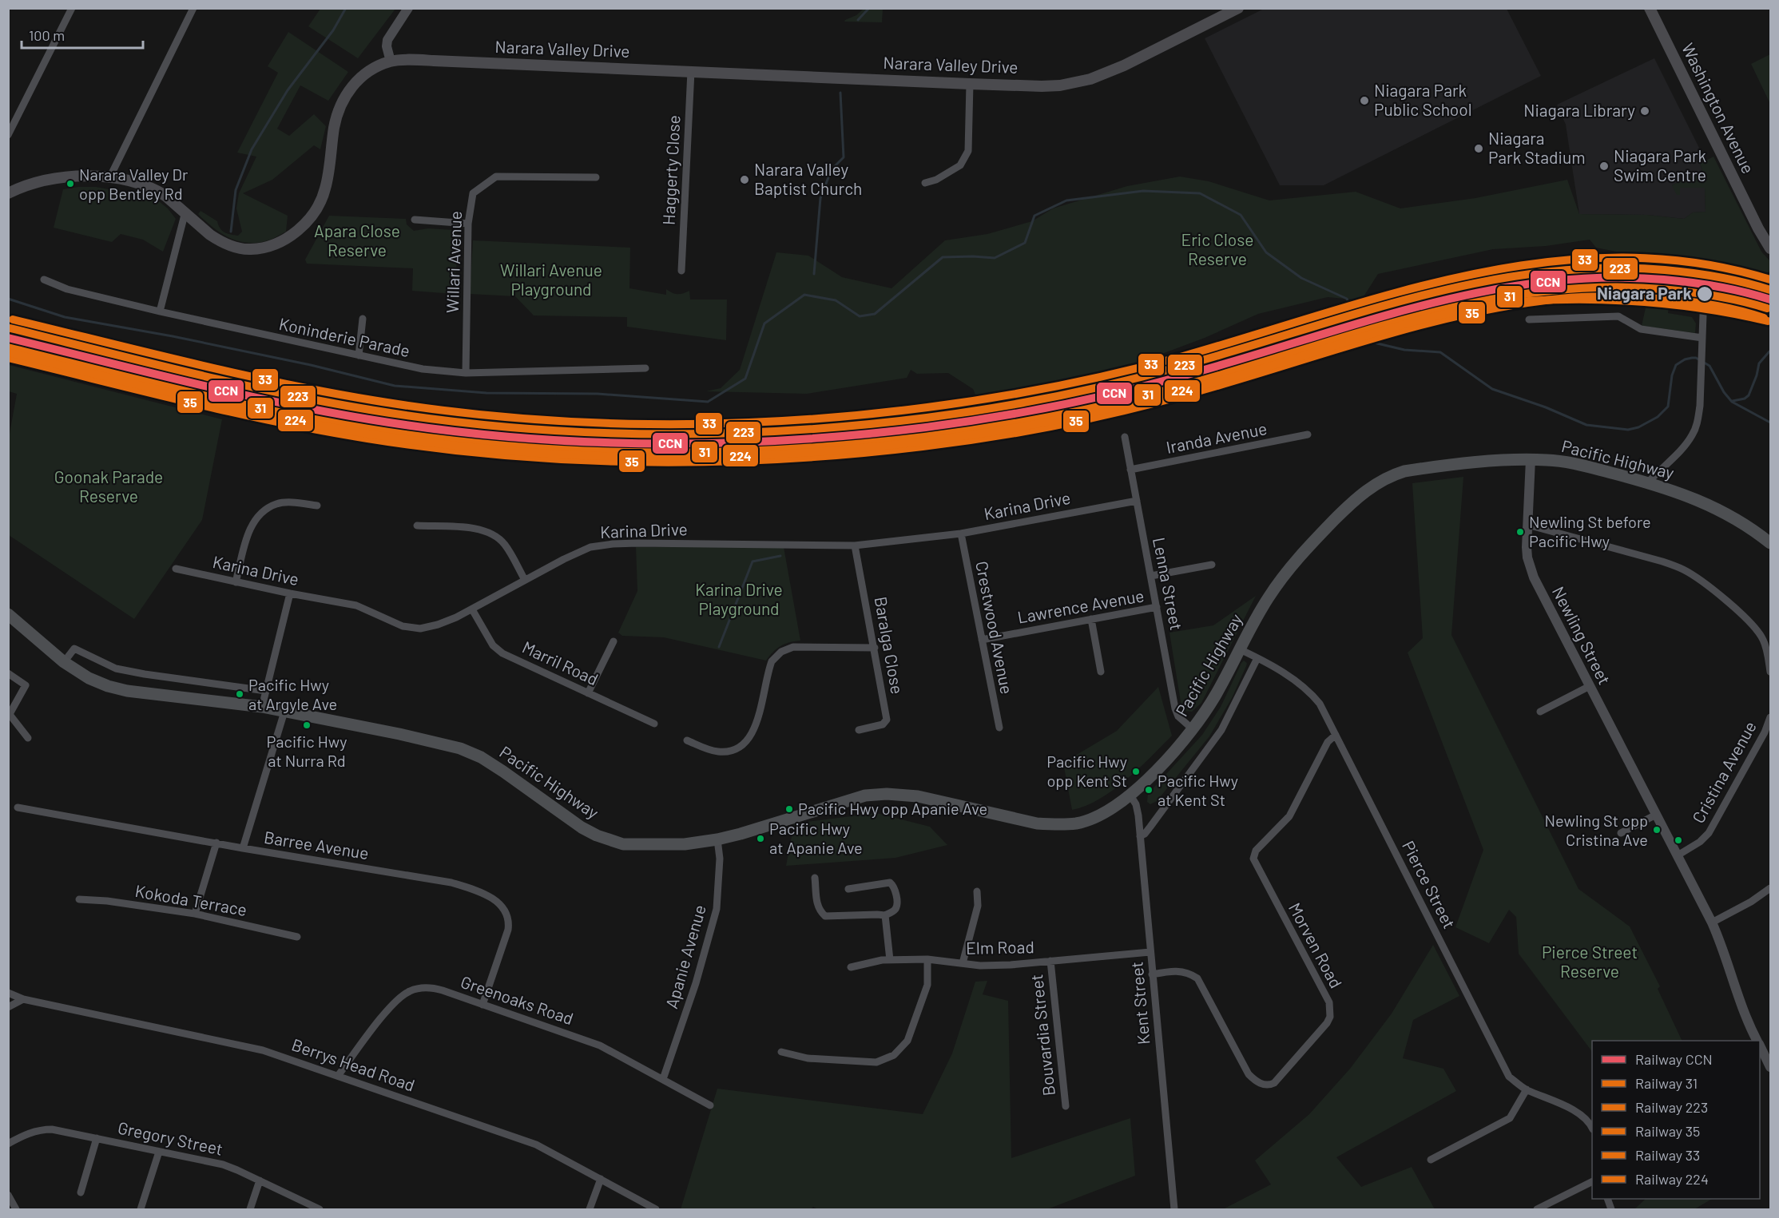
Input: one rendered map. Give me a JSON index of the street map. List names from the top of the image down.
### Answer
{
  "streets": {
    "main road": ["Narara Valley Drive", "Washington Avenue", "Pacific Highway"],
    "street": [
      "Haggerty Close",
      "Willari Avenue",
      "Koninderie Parade",
      "Iranda Avenue",
      "Karina Drive",
      "Lenna Street",
      "Lawrence Avenue",
      "Crestwood Avenue",
      "Newling Street",
      "Baralga Close",
      "Marril Road",
      "Cristina Avenue",
      "Barree Avenue",
      "Pierce Street",
      "Kokoda Terrace",
      "Morven Road",
      "Elm Road",
      "Apanie Avenue",
      "Greenoaks Road",
      "Kent Street",
      "Bouvardia Street",
      "Berrys Head Road",
      "Gregory Street"
    ]
  },
  "crossings": [
    ["Narara Valley Drive", "Haggerty Close"],
    ["Willari Avenue", "Koninderie Parade"],
    ["Iranda Avenue", "Lenna Street"],
    ["Pacific Highway", "Lenna Street"],
    ["Pacific Highway", "Newling Street"],
    ["Pacific Highway", "Pierce Street"],
    ["Pacific Highway", "Apanie Avenue"],
    ["Pacific Highway", "Kent Street"],
    ["Karina Drive", "Lenna Street"],
    ["Karina Drive", "Crestwood Avenue"],
    ["Karina Drive", "Baralga Close"],
    ["Karina Drive", "Marril Road"],
    ["Lenna Street", "Lawrence Avenue"],
    ["Lawrence Avenue", "Crestwood Avenue"],
    ["Newling Street", "Cristina Avenue"],
    ["Barree Avenue", "Greenoaks Road"],
    ["Pierce Street", "Morven Road"],
    ["Morven Road", "Kent Street"],
    ["Elm Road", "Kent Street"],
    ["Elm Road", "Bouvardia Street"],
    ["Apanie Avenue", "Greenoaks Road"],
    ["Greenoaks Road", "Berrys Head Road"]
  ],
  "parks": [
    "Apara Close Reserve",
    "Eric Close Reserve",
    "Willari Avenue Playground",
    "Goonak Parade Reserve",
    "Karina Drive Playground",
    "Pierce Street Reserve"
  ],
  "places": [
    "Niagara Park Public School",
    "Niagara Library",
    "Niagara Park Stadium",
    "Niagara Park Swim Centre",
    "Narara Valley Baptist Church",
    "Narara Valley Dr opp Bentley Rd",
    "Niagara Park",
    "Newling St before Pacific Hwy",
    "Pacific Hwy at Argyle Ave",
    "Pacific Hwy at Nurra Rd",
    "Pacific Hwy opp Kent St",
    "Pacific Hwy at Kent St",
    "Pacific Hwy opp Apanie Ave",
    "Newling St opp Cristina Ave",
    "Pacific Hwy at Apanie Ave"
  ],
  "lines": [
    "rail line 33",
    "rail line 223",
    "rail line CCN",
    "rail line 31",
    "rail line 35",
    "rail line 224"
  ],
  "legend": [
    "Railway CCN",
    "Railway 31",
    "Railway 223",
    "Railway 35",
    "Railway 33",
    "Railway 224"
  ],
  "scale_bar": "100 m"
}
